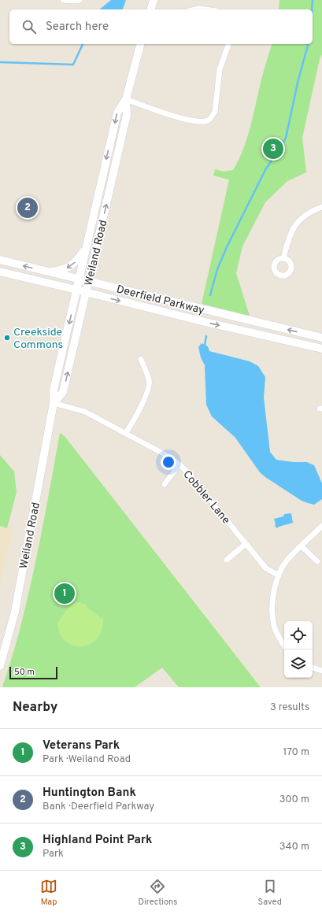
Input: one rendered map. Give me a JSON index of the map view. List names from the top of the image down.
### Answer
{
  "streets": {
    "main road": ["Weiland Road", "Deerfield Parkway"],
    "street": ["Cobbler Lane"]
  },
  "crossings": [
    ["Weiland Road", "Deerfield Parkway"],
    ["Weiland Road", "Cobbler Lane"]
  ],
  "places": ["Creekside Commons"],
  "scale_bar": "50 m",
  "page": {
    "search": "Search here",
    "pins": ["3", "2", "1"],
    "scale": "50 m",
    "heading": ["Nearby", "3 results"],
    "list": [
      {
        "mark": "1",
        "name": "Veterans Park",
        "note": "Park · Weiland Road",
        "value": "170 m"
      },
      {
        "mark": "2",
        "name": "Huntington Bank",
        "note": "Bank · Deerfield Parkway",
        "value": "300 m"
      },
      {
        "mark": "3",
        "name": "Highland Point Park",
        "note": "Park",
        "value": "340 m"
      }
    ],
    "nav": ["Map", "Directions", "Saved"]
  }
}
